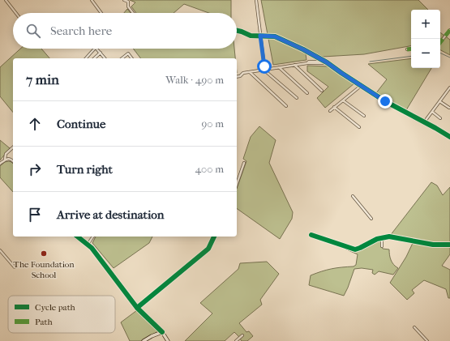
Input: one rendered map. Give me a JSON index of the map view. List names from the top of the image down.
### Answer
{
  "places": ["The Foundation School"],
  "legend": ["Cycle path", "Path"],
  "page": {
    "map_buttons": ["+", "−"],
    "search": "Search here",
    "heading": ["7 min", "Walk · 490 m"],
    "list": [
      ["Continue", "90 m"],
      ["Turn right", "400 m"],
      "Arrive at destination"
    ]
  }
}
